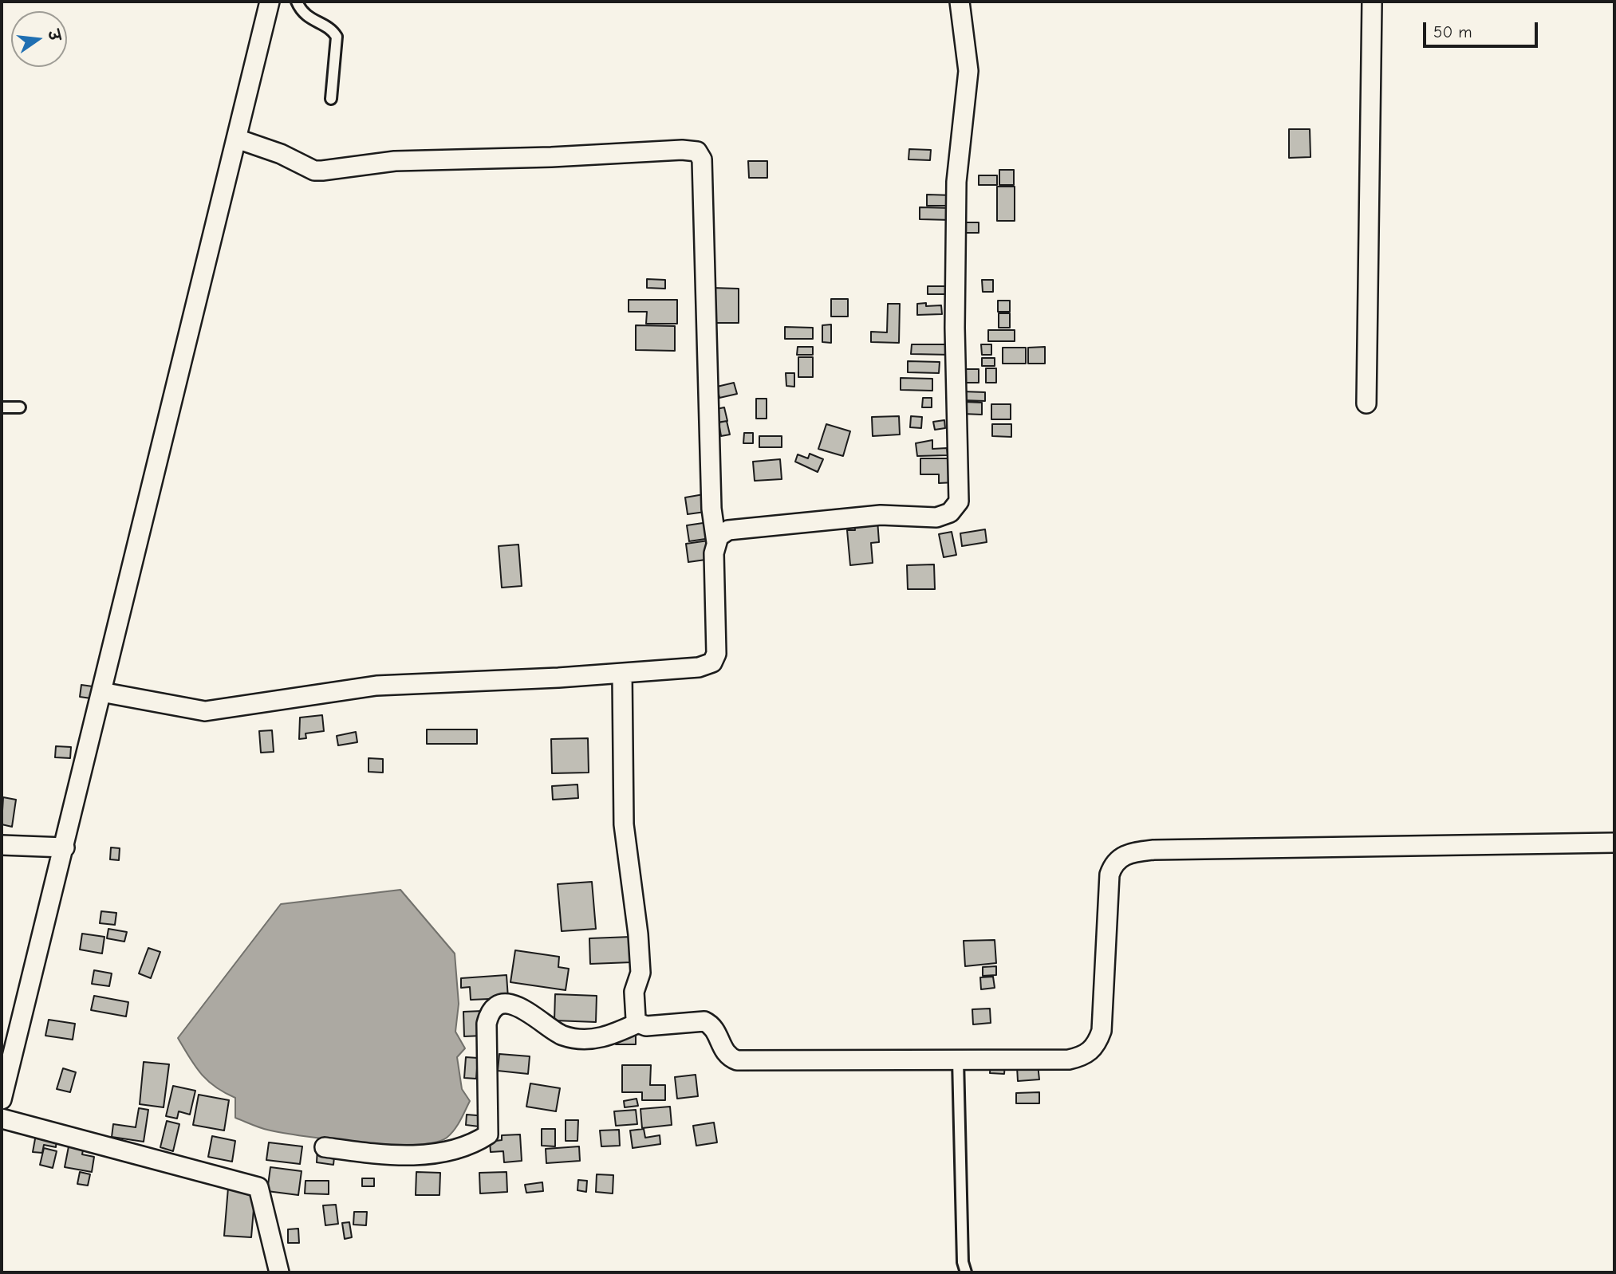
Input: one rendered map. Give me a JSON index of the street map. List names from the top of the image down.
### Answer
{
  "scale_bar": "50 m",
  "north": "right"
}
